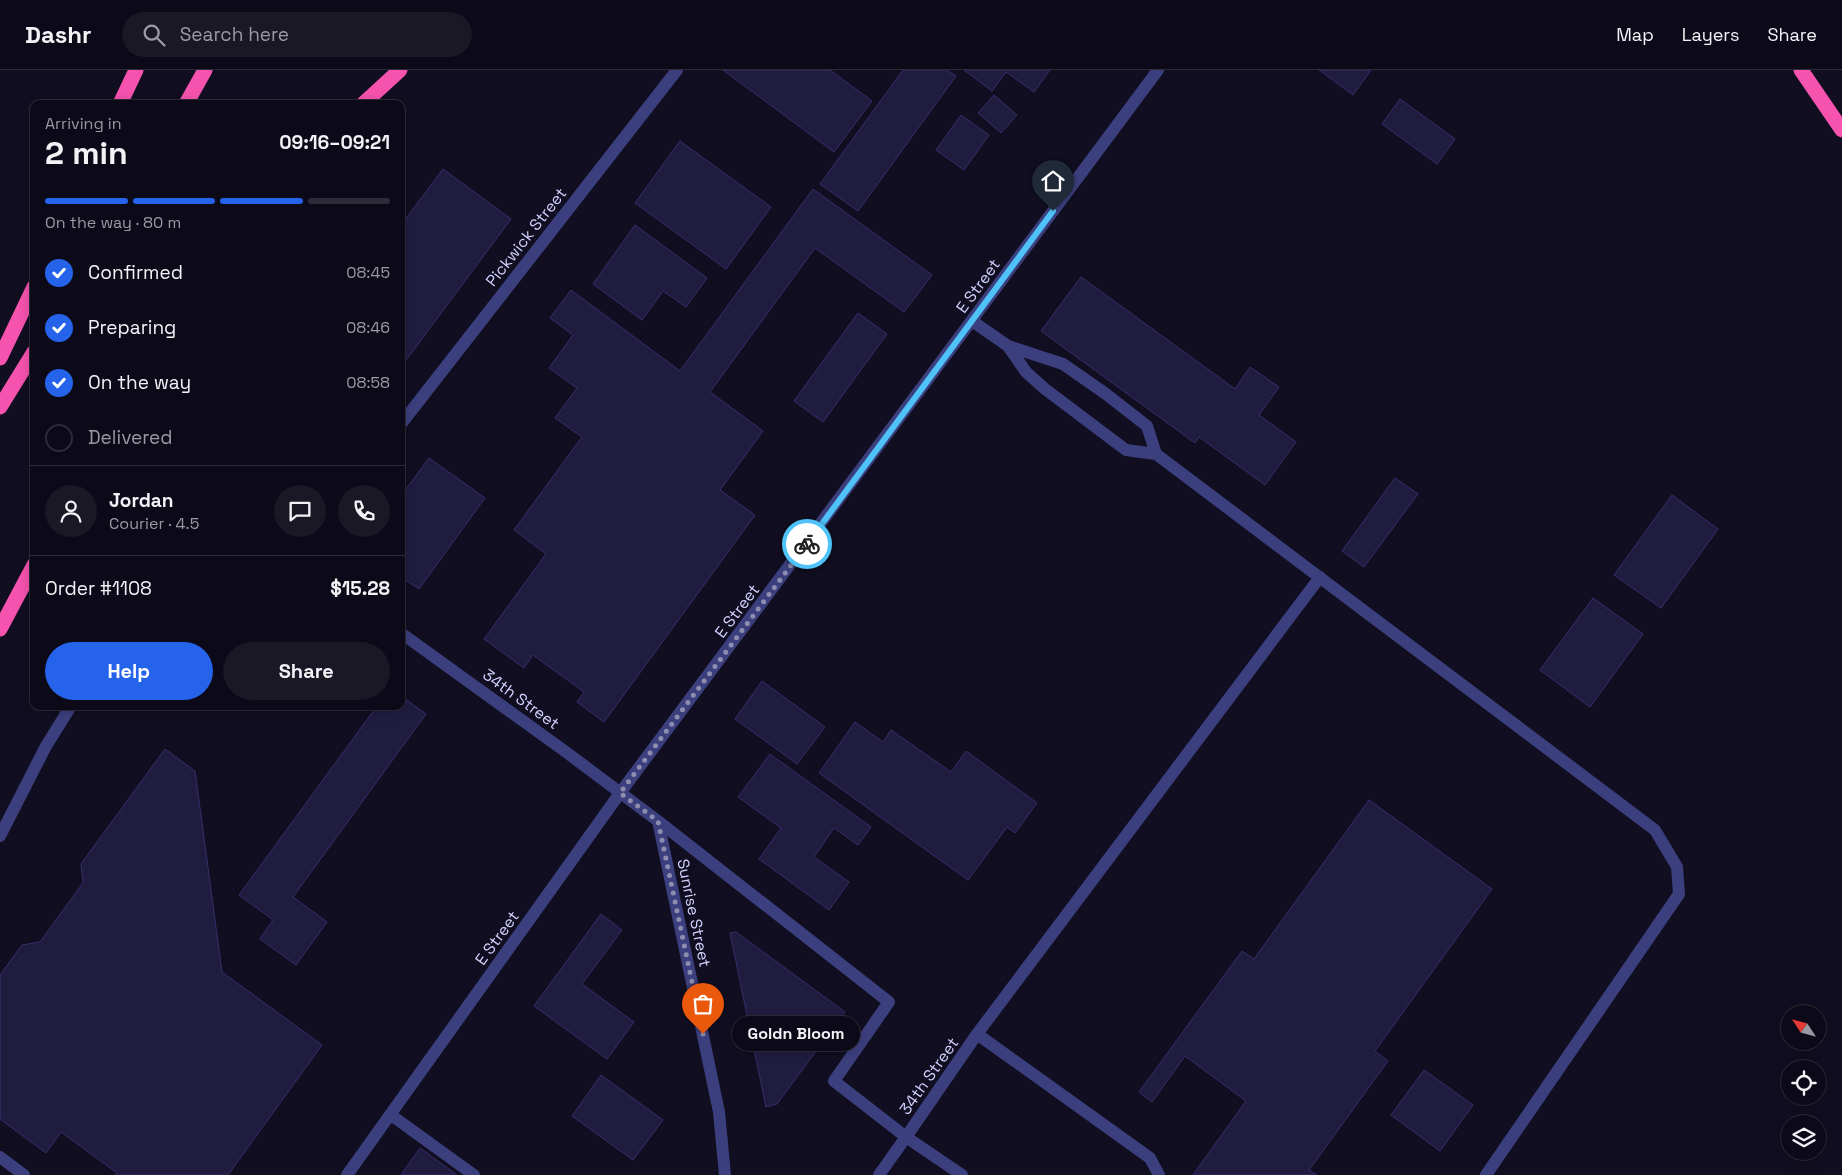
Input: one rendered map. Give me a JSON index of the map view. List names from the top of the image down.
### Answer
{
  "streets": {
    "street": [
      "Pickwick Street",
      "E Street",
      "34th Street",
      "Sunrise Street"
    ]
  },
  "crossings": [
    ["E Street", "34th Street"],
    ["34th Street", "Sunrise Street"]
  ],
  "places": ["Goldn Bloom"],
  "north": "top left",
  "page": {
    "header": "Dashr",
    "search": "Search here",
    "nav": ["Map", "Layers", "Share"],
    "heading": ["2 min", "Arriving in", "09:16–09:21"],
    "panel": [
      "Jordan",
      "Courier · 4.5",
      "Order #1108",
      "$15.28"
    ],
    "bar": "On the way · 80 m",
    "list": [
      ["Confirmed", "08:45"],
      ["Preparing", "08:46"],
      ["On the way", "08:58"],
      "Delivered"
    ],
    "buttons": ["Help", "Share"],
    "bubble": "Goldn Bloom"
  }
}
